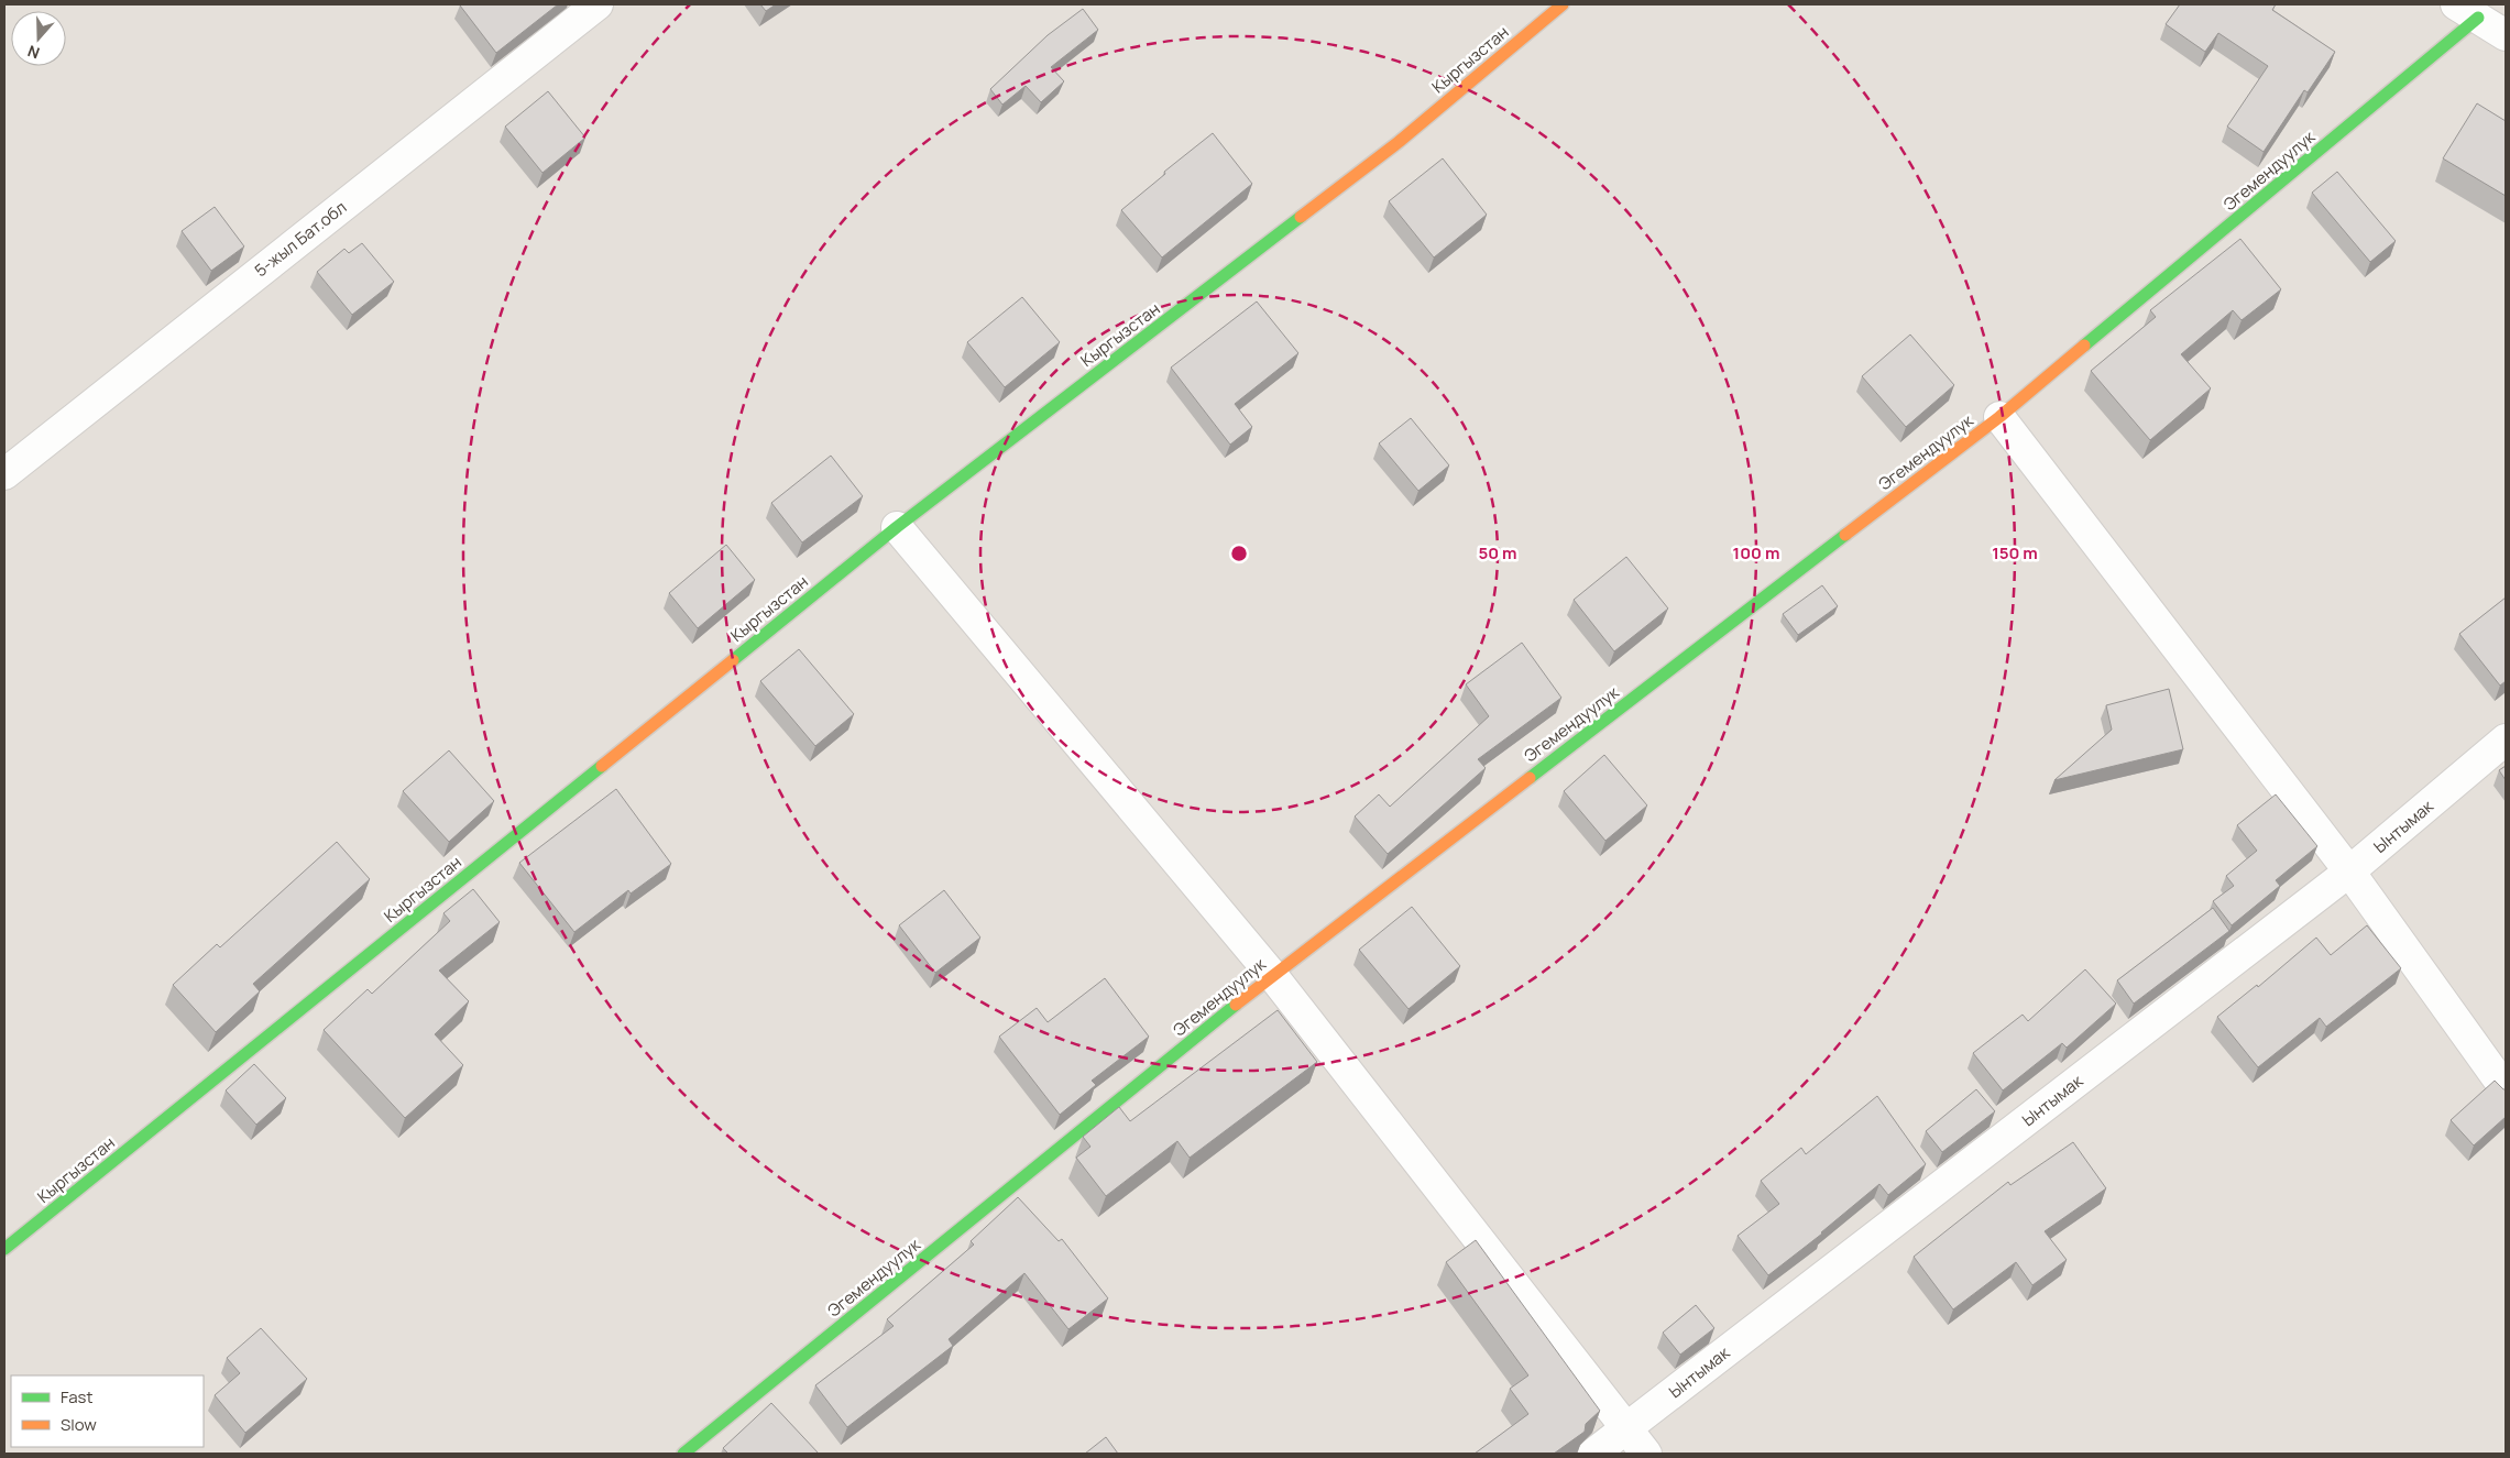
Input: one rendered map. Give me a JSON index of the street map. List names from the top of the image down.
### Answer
{
  "streets": {
    "street": [
      "Кыргызстан",
      "Эгемендуулук",
      "5-жыл Бат.обл",
      "Ынтымак"
    ]
  },
  "legend": ["Fast", "Slow"],
  "north": "bottom",
  "rings": ["50 m", "100 m", "150 m"]
}
